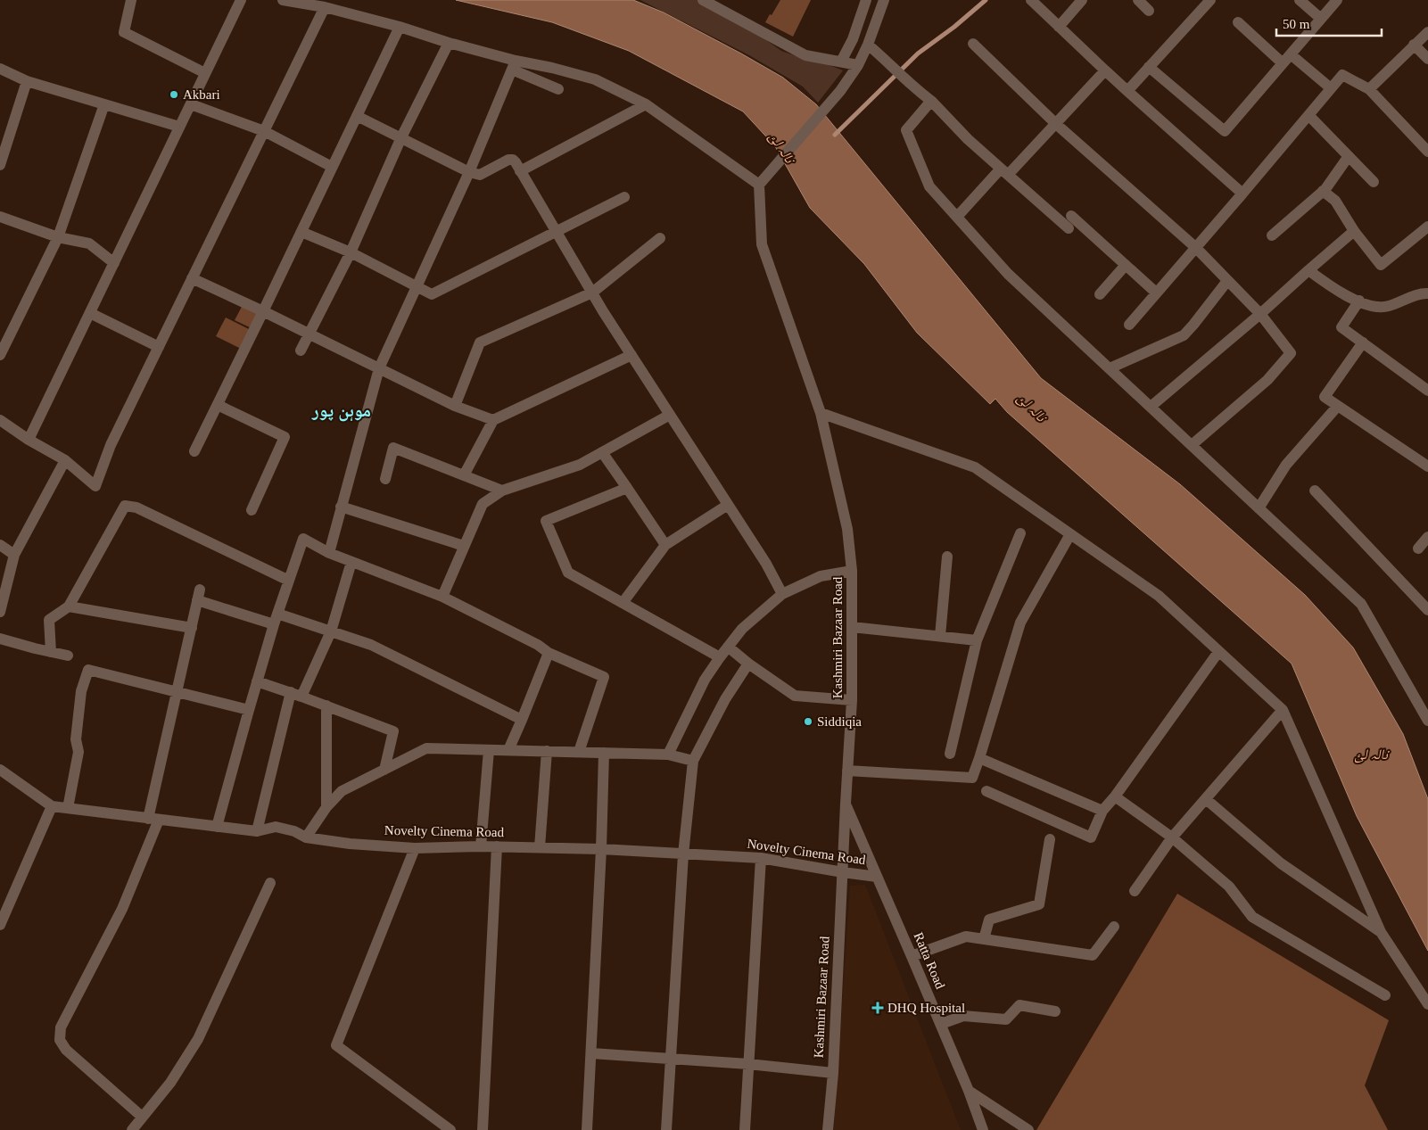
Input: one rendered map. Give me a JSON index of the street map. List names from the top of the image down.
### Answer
{
  "streets": {
    "street": ["Kashmiri Bazaar Road", "Novelty Cinema Road", "Ratta Road"]
  },
  "crossings": [
    ["Kashmiri Bazaar Road", "Novelty Cinema Road"],
    ["Kashmiri Bazaar Road", "Ratta Road"],
    ["Novelty Cinema Road", "Ratta Road"]
  ],
  "districts": ["موہن پور"],
  "water": ["نالہ لئ"],
  "places": {
    "other": ["Akbari", "Siddiqia"],
    "health": ["DHQ Hospital"]
  },
  "scale_bar": "50 m"
}
